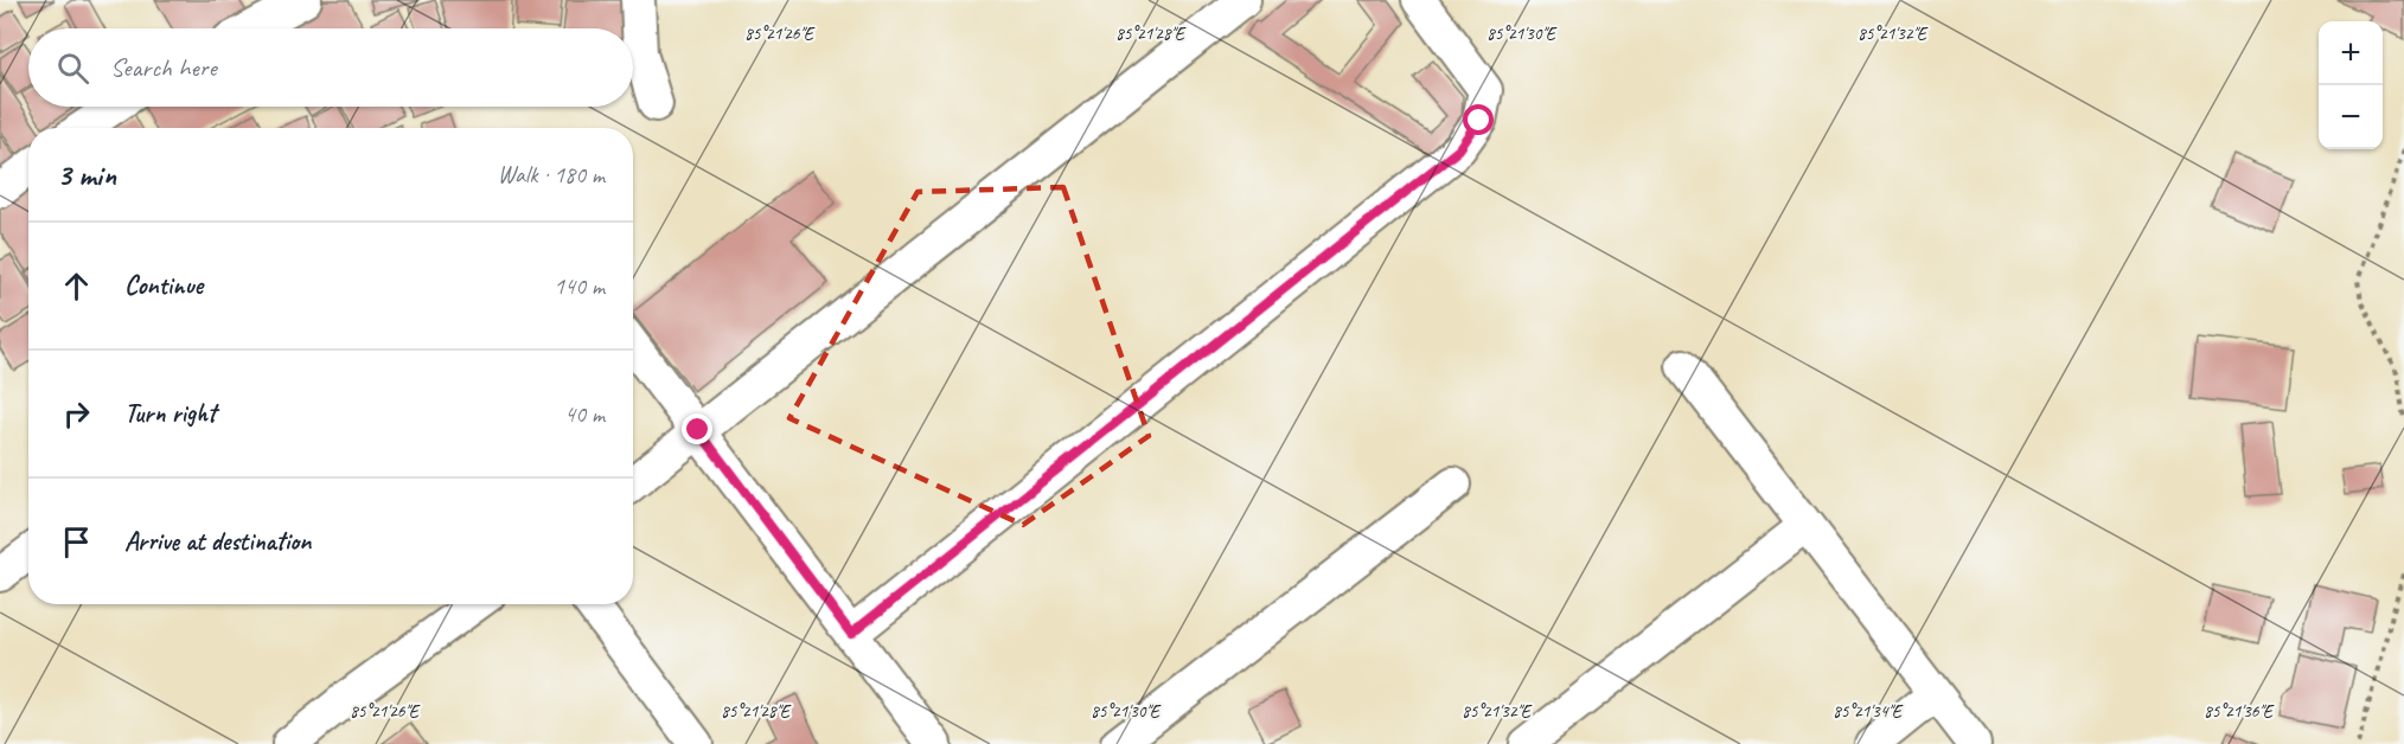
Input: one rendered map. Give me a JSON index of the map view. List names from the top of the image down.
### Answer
{
  "page": {
    "map_buttons": ["+", "−"],
    "search": "Search here",
    "heading": ["3 min", "Walk · 180 m"],
    "list": [
      ["Continue", "140 m"],
      ["Turn right", "40 m"],
      "Arrive at destination"
    ]
  },
  "coordinates": [
    "85°21'26\"E",
    "85°21'28\"E",
    "85°21'30\"E",
    "85°21'32\"E",
    "85°21'34\"E",
    "85°21'36\"E"
  ]
}
